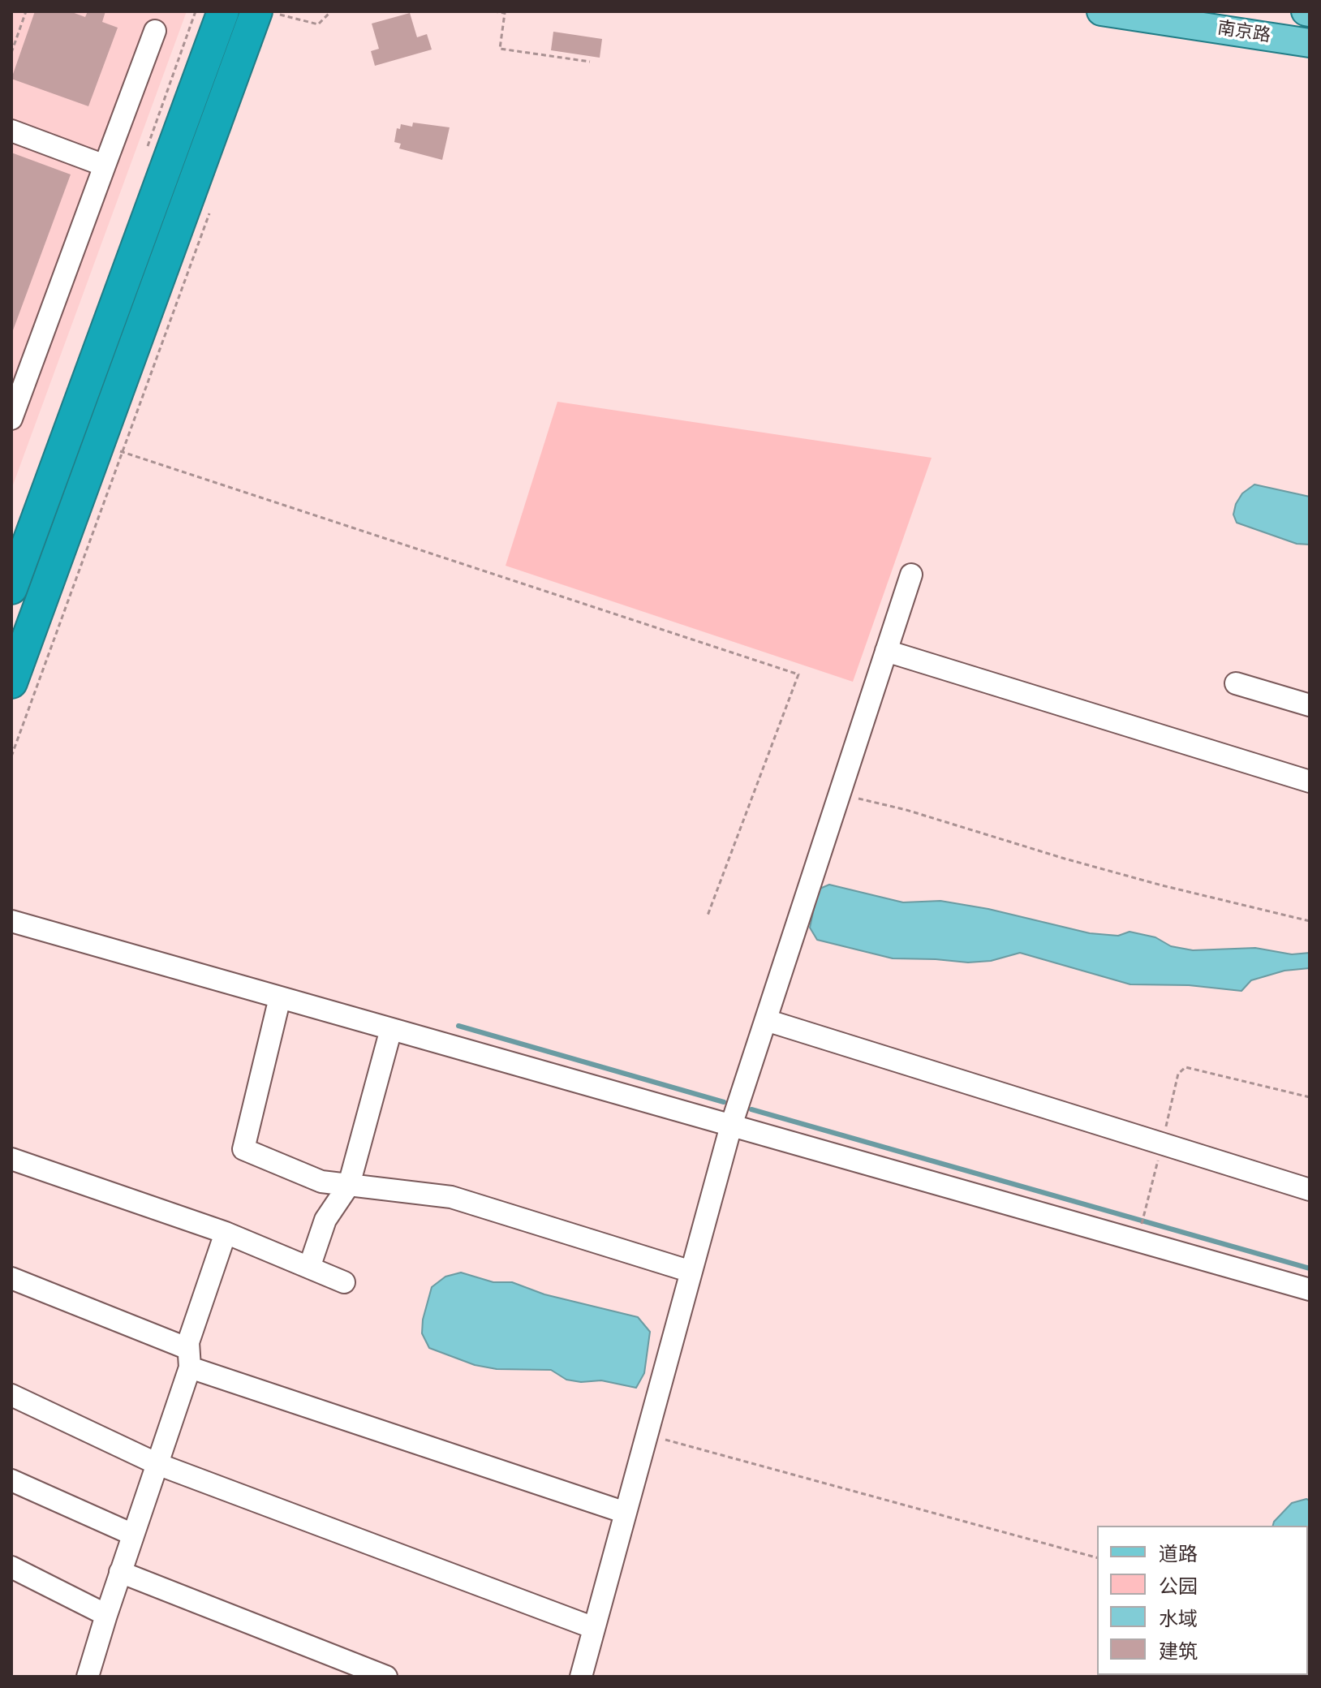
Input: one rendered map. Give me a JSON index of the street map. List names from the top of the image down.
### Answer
{
  "streets": {
    "main road": ["南京路"]
  },
  "legend": [
    "道路",
    "公园",
    "水域",
    "建筑"
  ]
}
